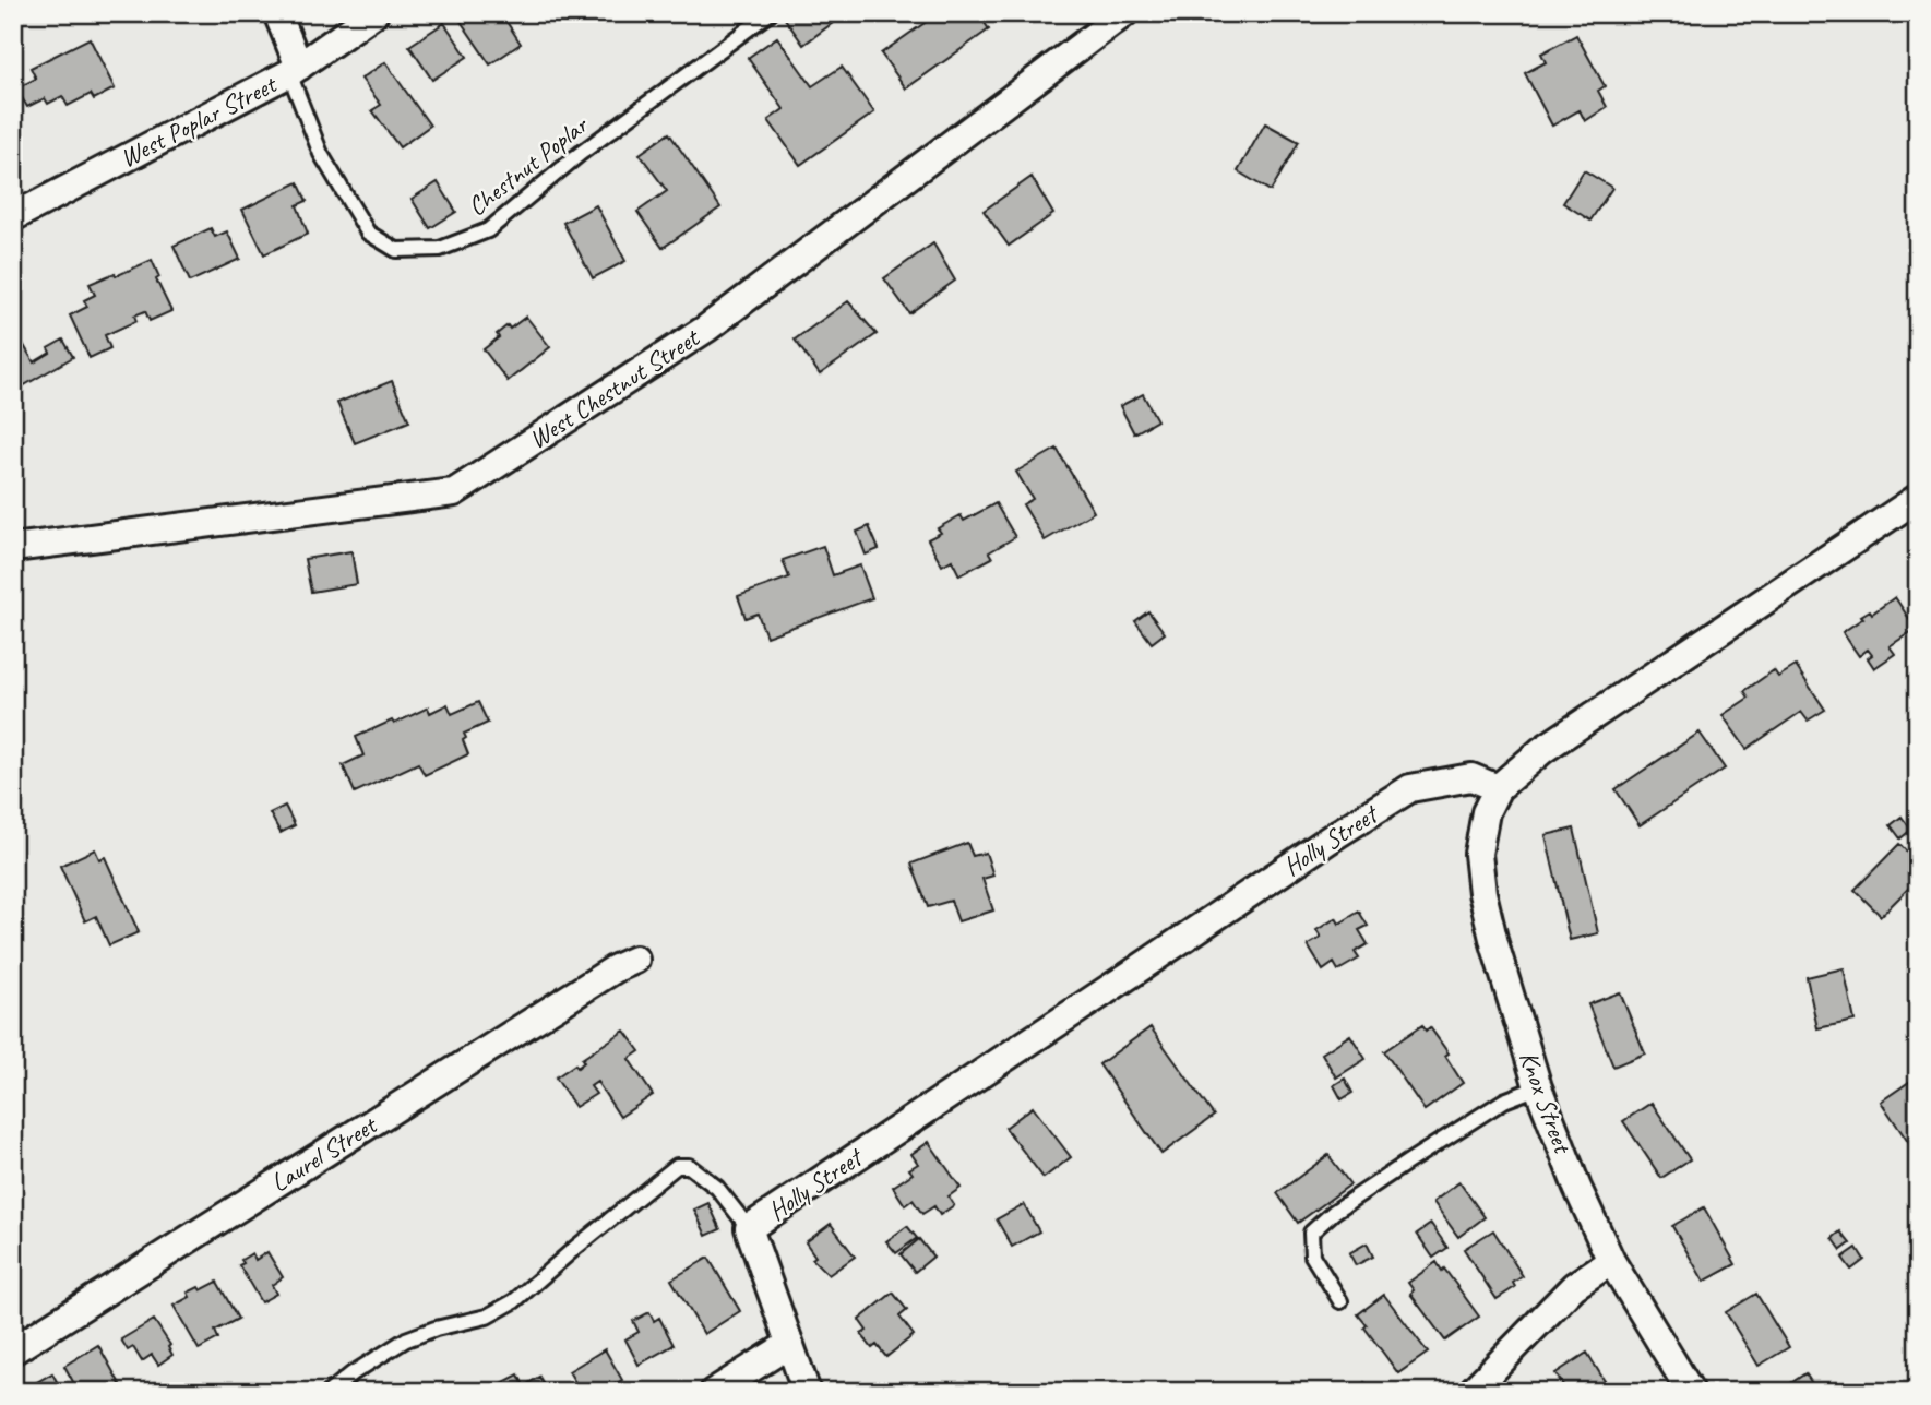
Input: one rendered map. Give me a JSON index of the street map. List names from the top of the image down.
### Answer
{
  "streets": {
    "street": [
      "West Poplar Street",
      "West Chestnut Street",
      "Holly Street",
      "Knox Street",
      "Laurel Street"
    ],
    "lane": ["Chestnut Poplar"]
  },
  "crossings": [
    ["West Poplar Street", "Chestnut Poplar"],
    ["Holly Street", "Knox Street"]
  ]
}
